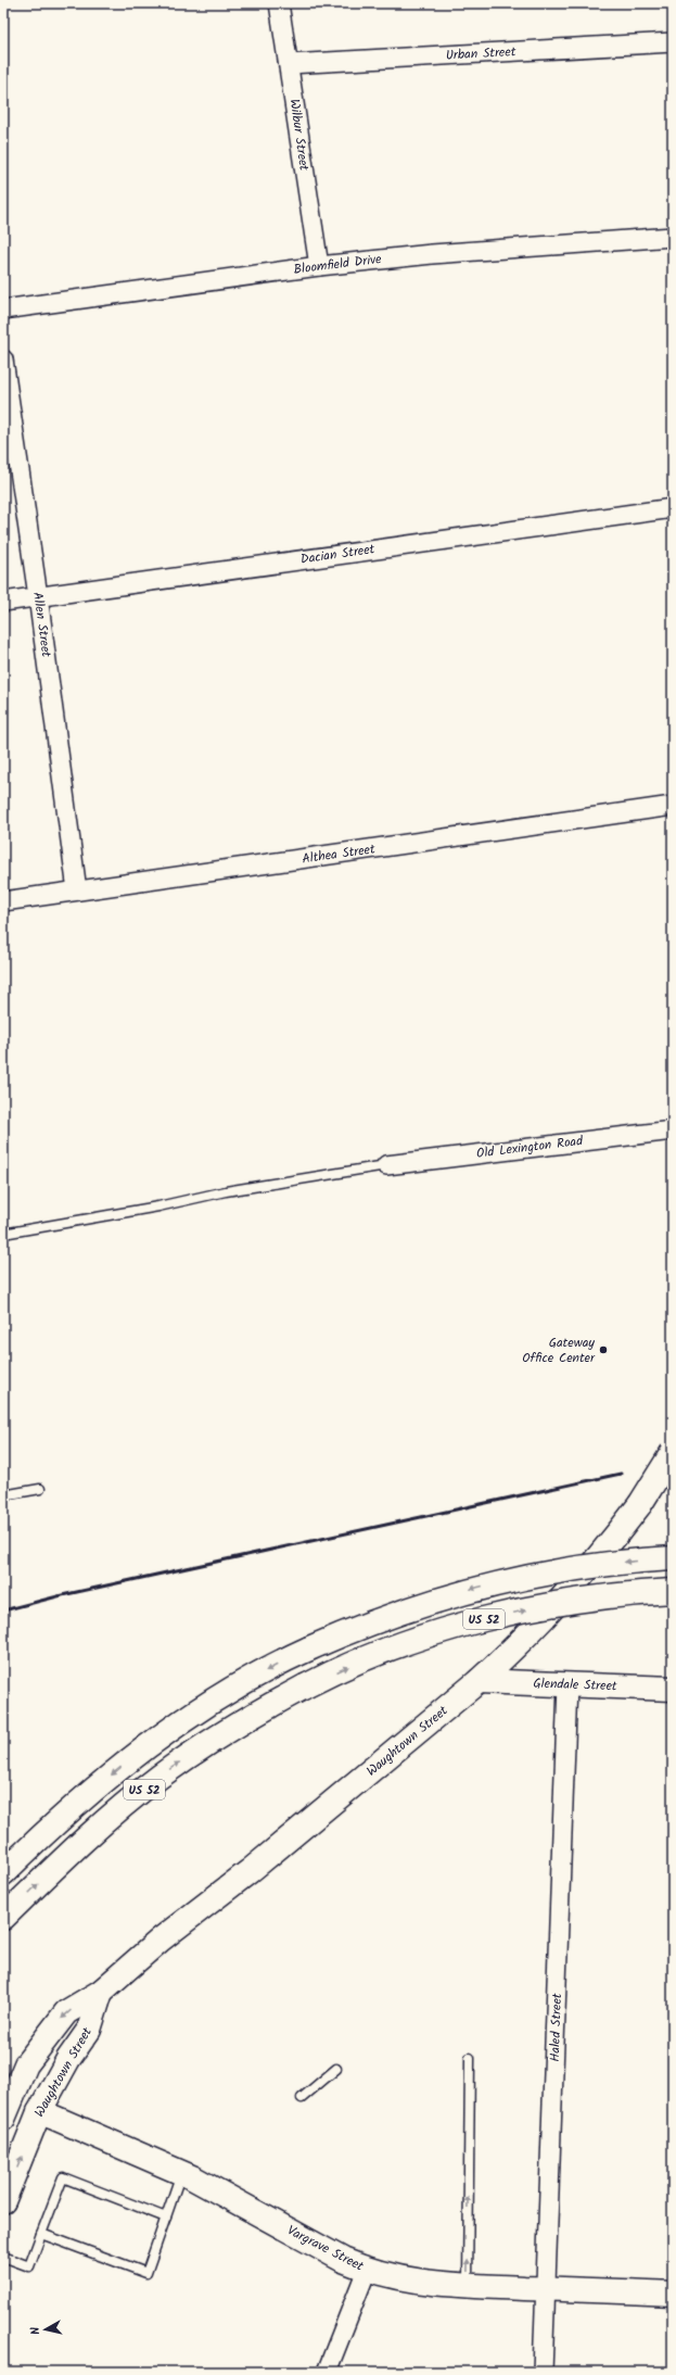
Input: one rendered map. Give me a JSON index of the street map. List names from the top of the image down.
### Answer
{
  "streets": {
    "main road": [
      "US 52",
      "Glendale Street",
      "Waughtown Street",
      "Vargrave Street"
    ],
    "street": [
      "Urban Street",
      "Wilbur Street",
      "Bloomfield Drive",
      "Dacian Street",
      "Allen Street",
      "Althea Street",
      "Old Lexington Road",
      "Haled Street"
    ]
  },
  "crossings": [
    ["Urban Street", "Wilbur Street"],
    ["Wilbur Street", "Bloomfield Drive"],
    ["Dacian Street", "Allen Street"],
    ["Allen Street", "Althea Street"],
    ["Glendale Street", "Waughtown Street"],
    ["Glendale Street", "Haled Street"],
    ["Waughtown Street", "Vargrave Street"],
    ["Haled Street", "Vargrave Street"]
  ],
  "places": ["Gateway Office Center"],
  "north": "left"
}
